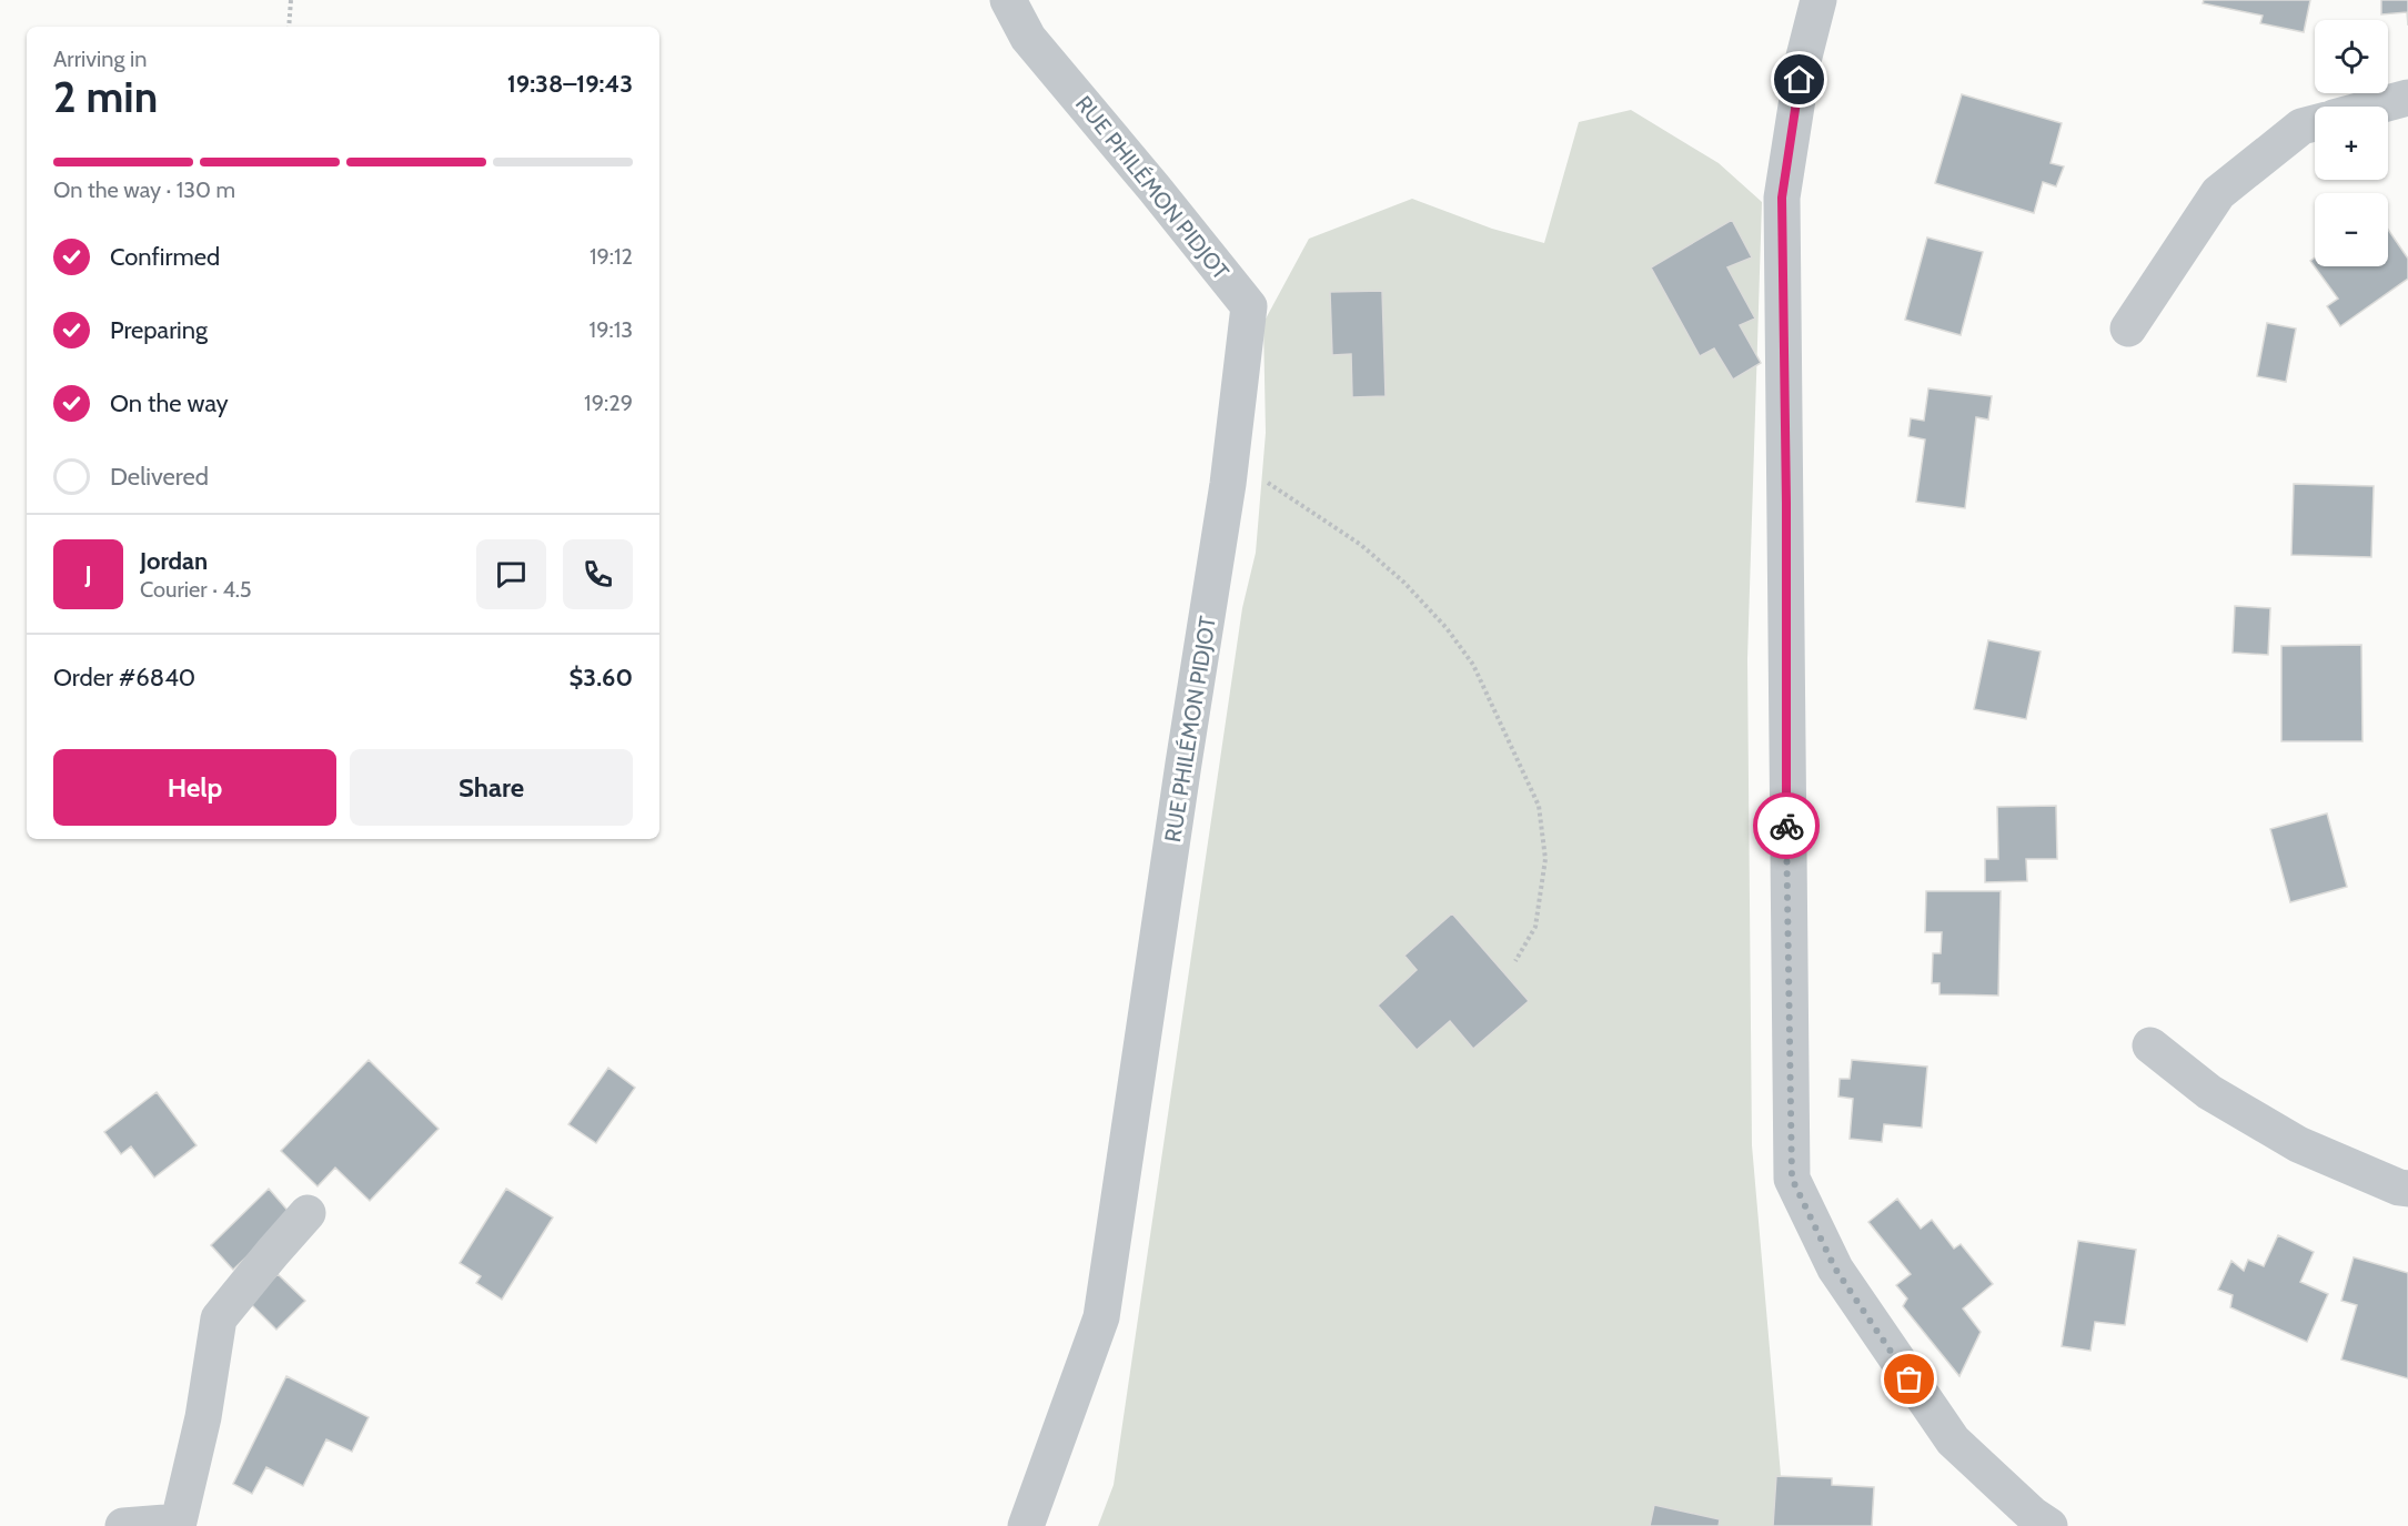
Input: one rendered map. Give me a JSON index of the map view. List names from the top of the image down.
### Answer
{
  "streets": {
    "street": ["RUE PHILÉMON PIDJOT"]
  },
  "page": {
    "map_buttons": ["+", "−"],
    "heading": ["2 min", "Arriving in", "19:38–19:43"],
    "panel": [
      "Jordan",
      "Courier · 4.5",
      "Order #6840",
      "$3.60"
    ],
    "bar": "On the way · 130 m",
    "list": [
      ["Confirmed", "19:12"],
      ["Preparing", "19:13"],
      ["On the way", "19:29"],
      "Delivered"
    ],
    "round": "J",
    "buttons": ["Help", "Share"]
  }
}
